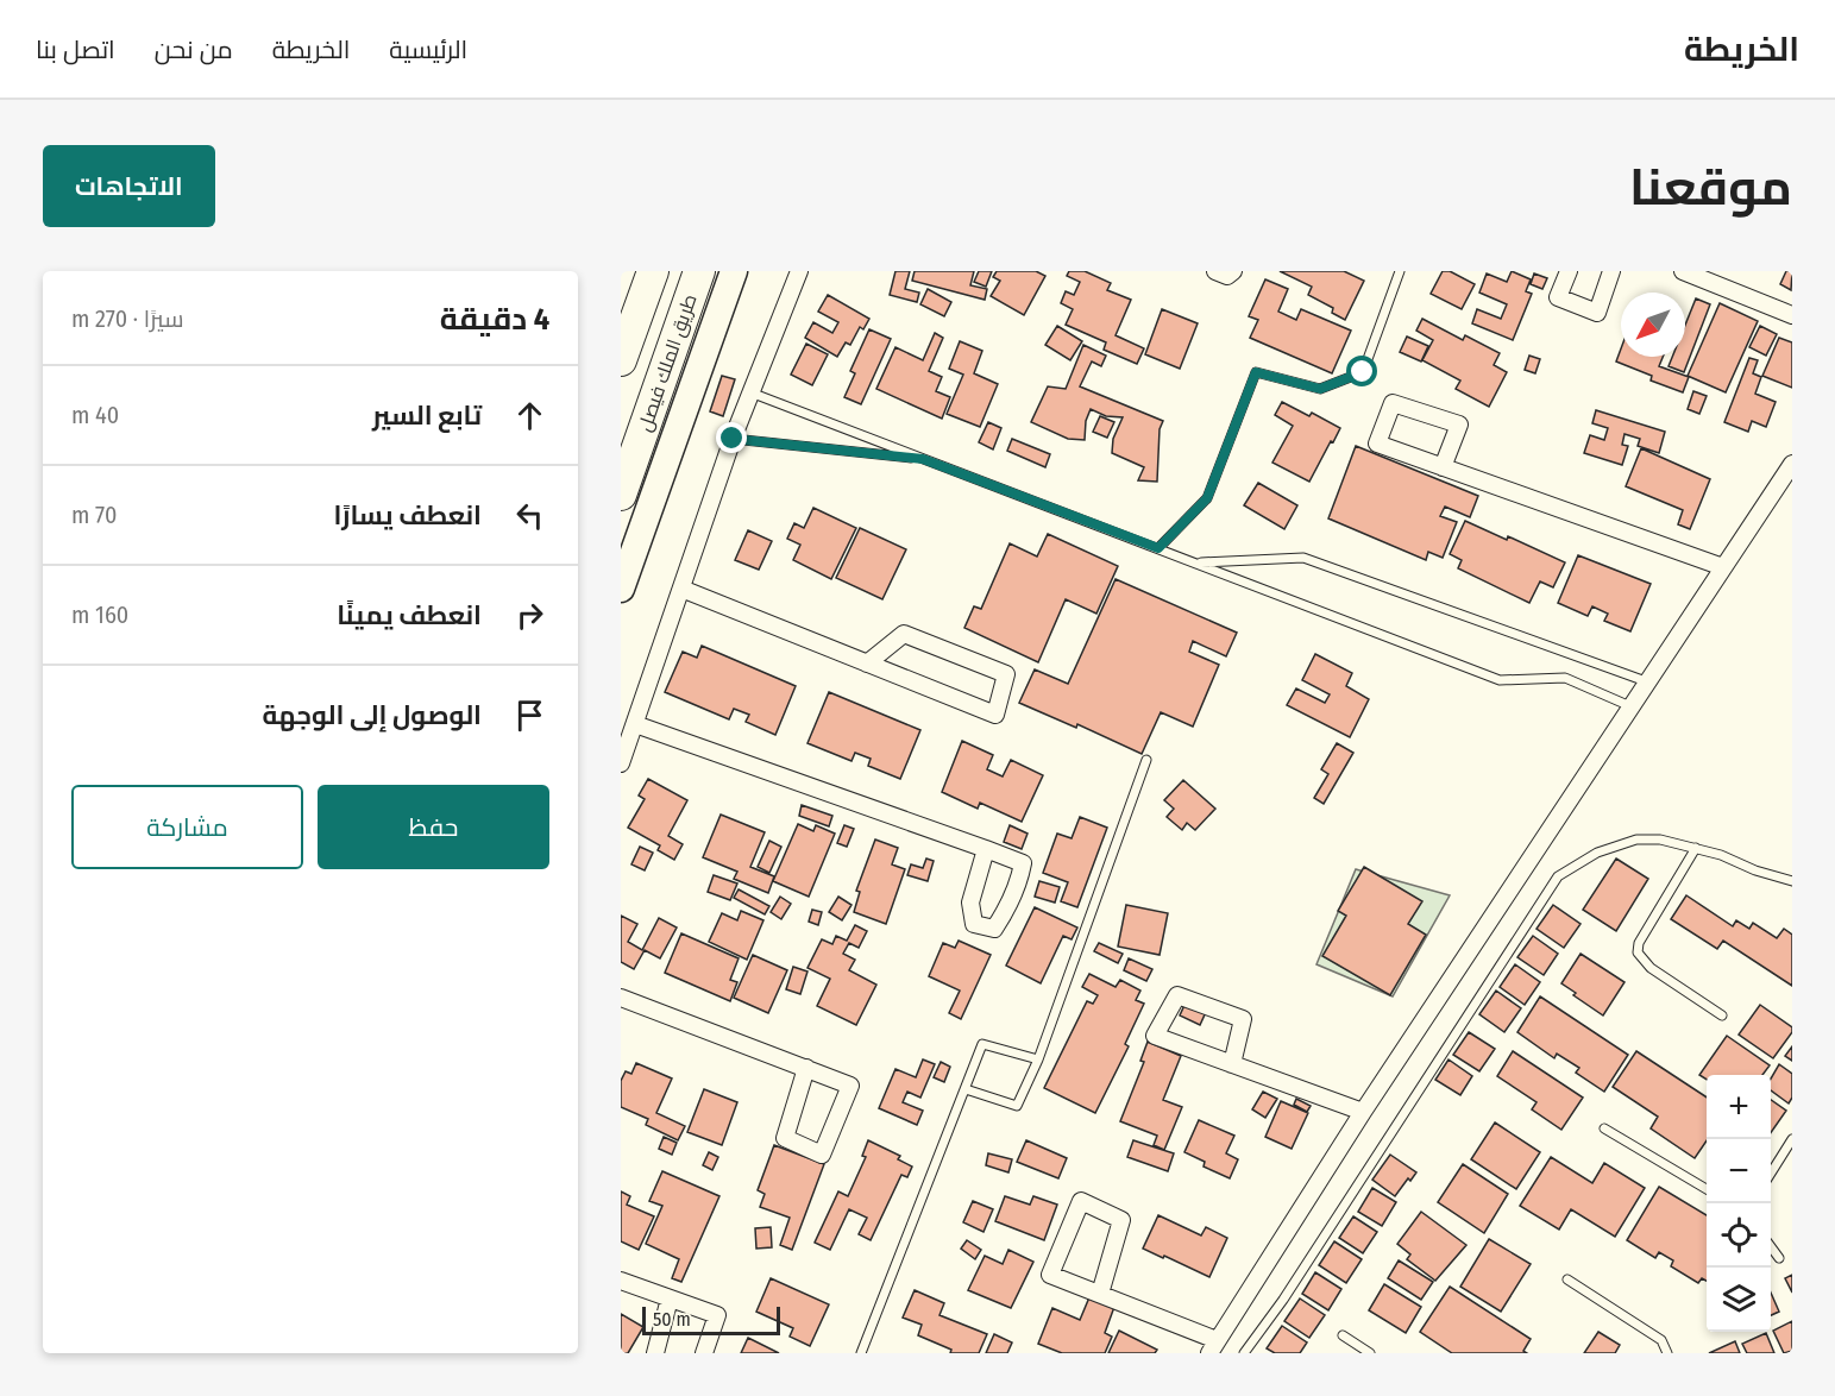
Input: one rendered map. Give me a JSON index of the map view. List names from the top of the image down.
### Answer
{
  "streets": {
    "highway": ["طريق الملك فيصل"]
  },
  "scale_bar": "50 m",
  "north": "bottom left",
  "page": {
    "header": "الخريطة",
    "nav": [
      "الرئيسية",
      "الخريطة",
      "من نحن",
      "اتصل بنا"
    ],
    "title": "موقعنا",
    "buttons": [
      "الاتجاهات",
      ["حفظ", "مشاركة"]
    ],
    "heading": ["4 دقيقة", "سيرًا · 270 m"],
    "list": [
      ["تابع السير", "40 m"],
      ["انعطف يسارًا", "70 m"],
      ["انعطف يمينًا", "160 m"],
      "الوصول إلى الوجهة"
    ],
    "map_buttons": ["+", "−"],
    "scale": "50 m"
  }
}
